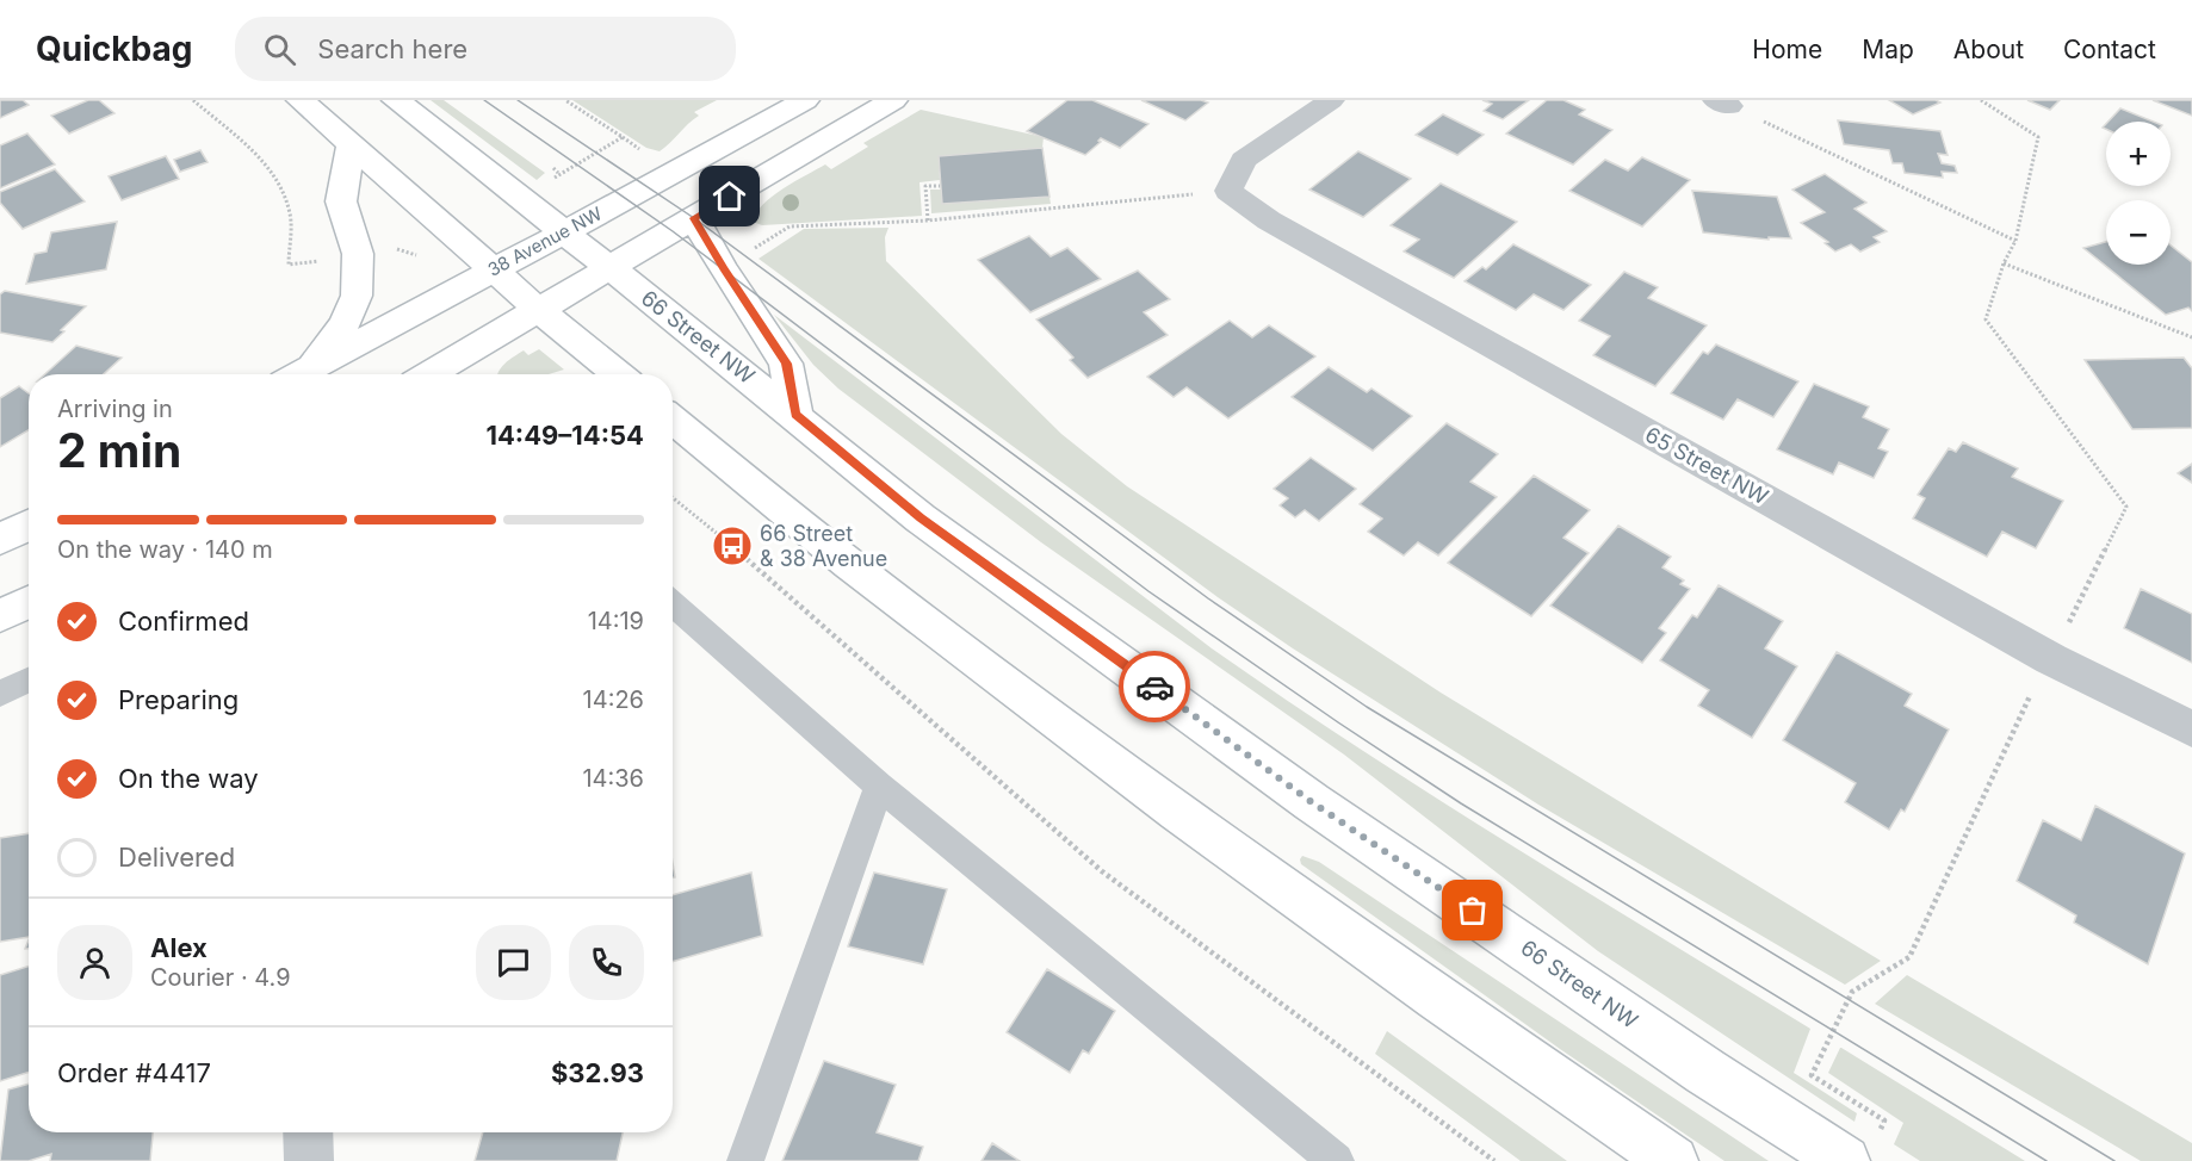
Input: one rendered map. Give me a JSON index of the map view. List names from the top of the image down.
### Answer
{
  "streets": {
    "main road": ["38 Avenue NW", "66 Street NW"],
    "street": ["65 Street NW"]
  },
  "crossings": [
    ["38 Avenue NW", "66 Street NW"]
  ],
  "places": {
    "bus stop": ["66 Street & 38 Avenue"]
  },
  "page": {
    "header": "Quickbag",
    "search": "Search here",
    "nav": [
      "Home",
      "Map",
      "About",
      "Contact"
    ],
    "map_buttons": ["+", "−"],
    "heading": ["2 min", "Arriving in", "14:49–14:54"],
    "panel": [
      "Alex",
      "Courier · 4.9",
      "Order #4417",
      "$32.93"
    ],
    "bar": "On the way · 140 m",
    "list": [
      ["Confirmed", "14:19"],
      ["Preparing", "14:26"],
      ["On the way", "14:36"],
      "Delivered"
    ]
  }
}
